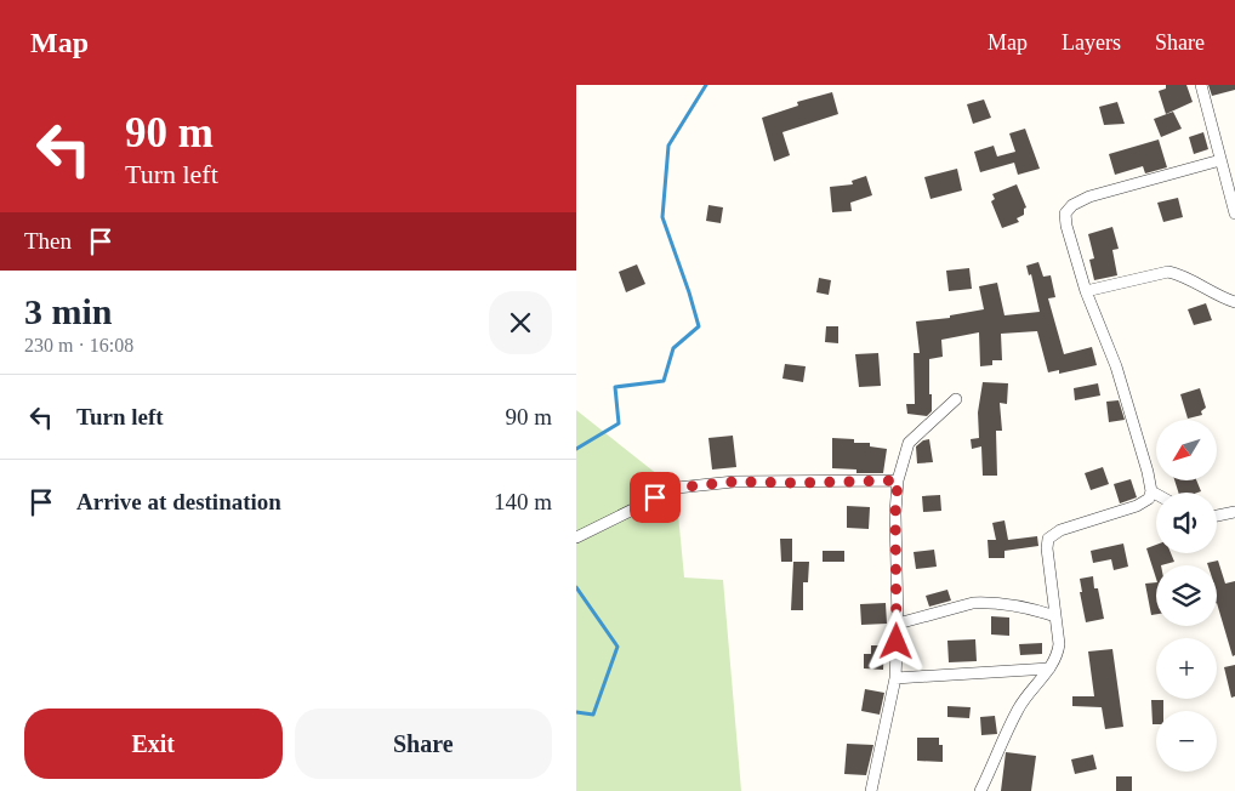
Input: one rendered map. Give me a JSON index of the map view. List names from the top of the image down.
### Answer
{
  "north": "bottom left",
  "page": {
    "header": "Map",
    "nav": ["Map", "Layers", "Share"],
    "turn": ["90 m", "Turn left"],
    "then": "Then",
    "heading": ["3 min", "230 m · 16:08"],
    "list": [
      {
        "name": "Turn left",
        "value": "90 m"
      },
      {
        "name": "Arrive at destination",
        "value": "140 m"
      }
    ],
    "map_buttons": ["+", "−"],
    "buttons": ["Exit", "Share"]
  }
}
